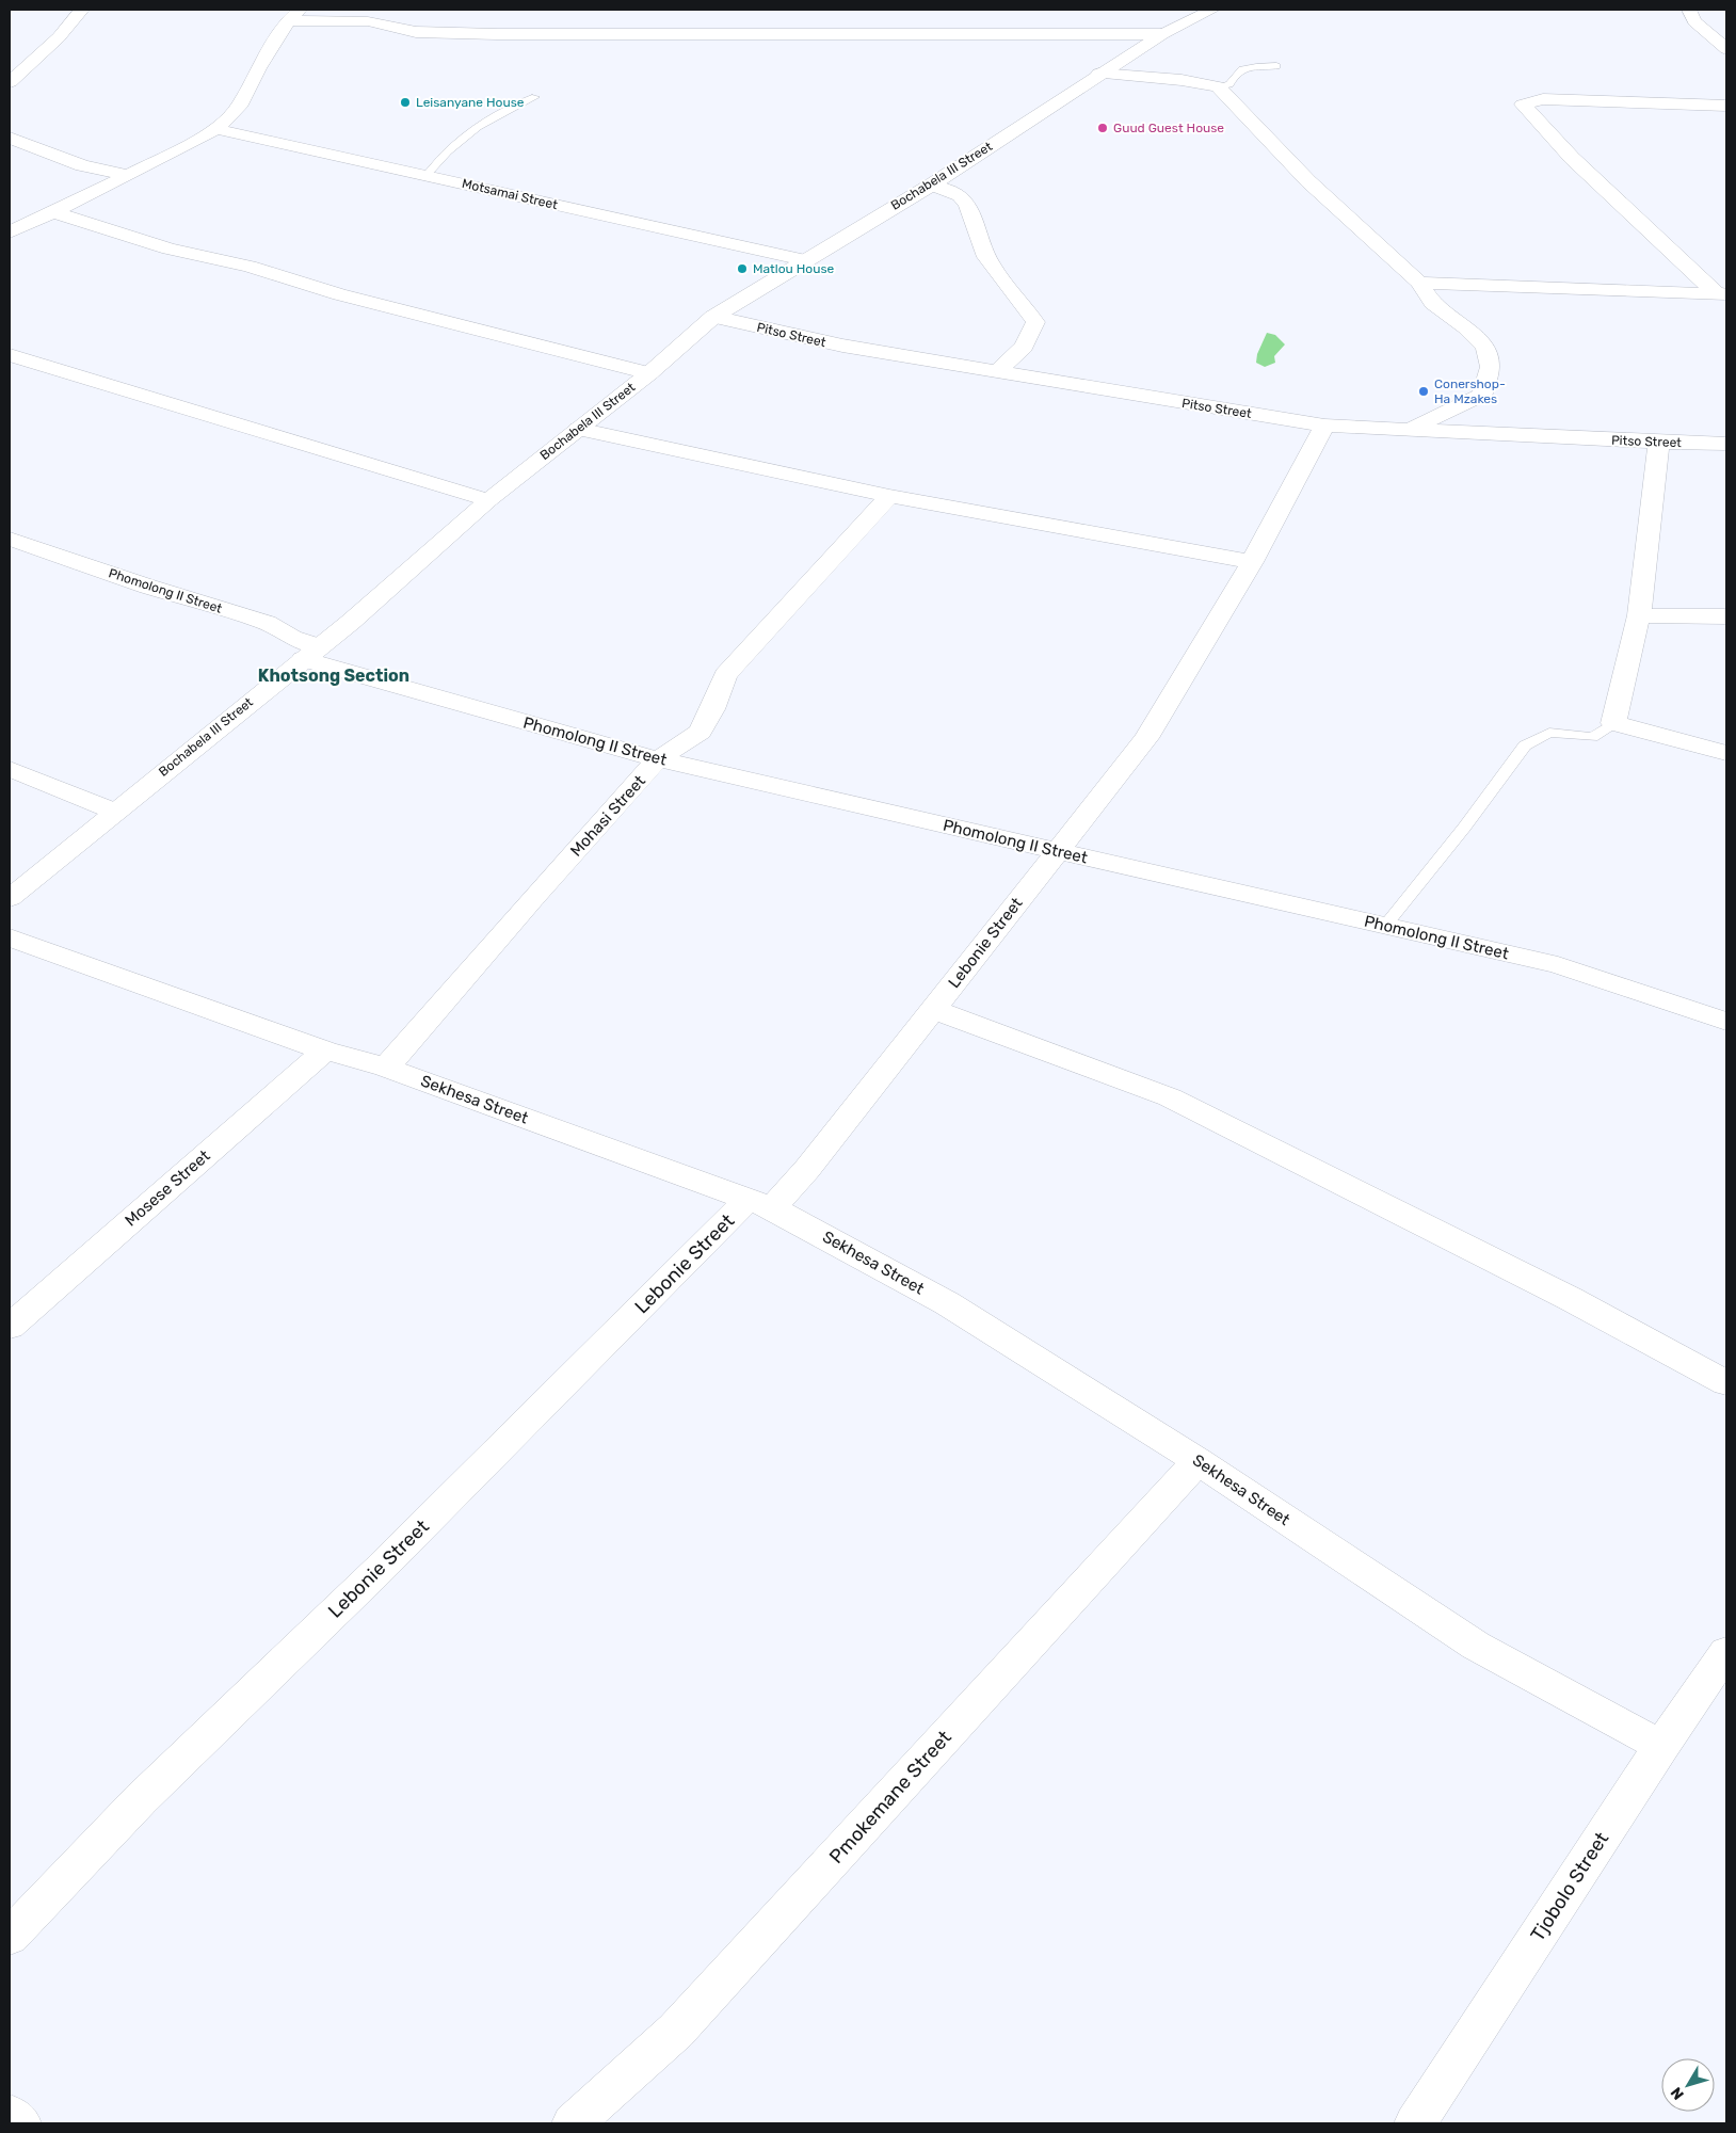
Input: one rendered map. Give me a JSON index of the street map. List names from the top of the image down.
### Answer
{
  "streets": {
    "street": [
      "Bochabela III Street",
      "Motsamai Street",
      "Pitso Street",
      "Phomolong II Street",
      "Mohasi Street",
      "Lebonie Street",
      "Sekhesa Street",
      "Mosese Street",
      "Pmokemane Street",
      "Tjobolo Street"
    ]
  },
  "crossings": [
    ["Bochabela III Street", "Motsamai Street"],
    ["Bochabela III Street", "Pitso Street"],
    ["Bochabela III Street", "Phomolong II Street"],
    ["Pitso Street", "Lebonie Street"],
    ["Phomolong II Street", "Mohasi Street"],
    ["Phomolong II Street", "Lebonie Street"],
    ["Mohasi Street", "Sekhesa Street"],
    ["Lebonie Street", "Sekhesa Street"],
    ["Sekhesa Street", "Mosese Street"],
    ["Sekhesa Street", "Pmokemane Street"],
    ["Sekhesa Street", "Tjobolo Street"]
  ],
  "districts": ["Khotsong Section"],
  "places": [
    "Leisanyane House",
    "Guud Guest House",
    "Matlou House",
    "Conershop- Ha Mzakes"
  ],
  "north": "bottom left"
}
